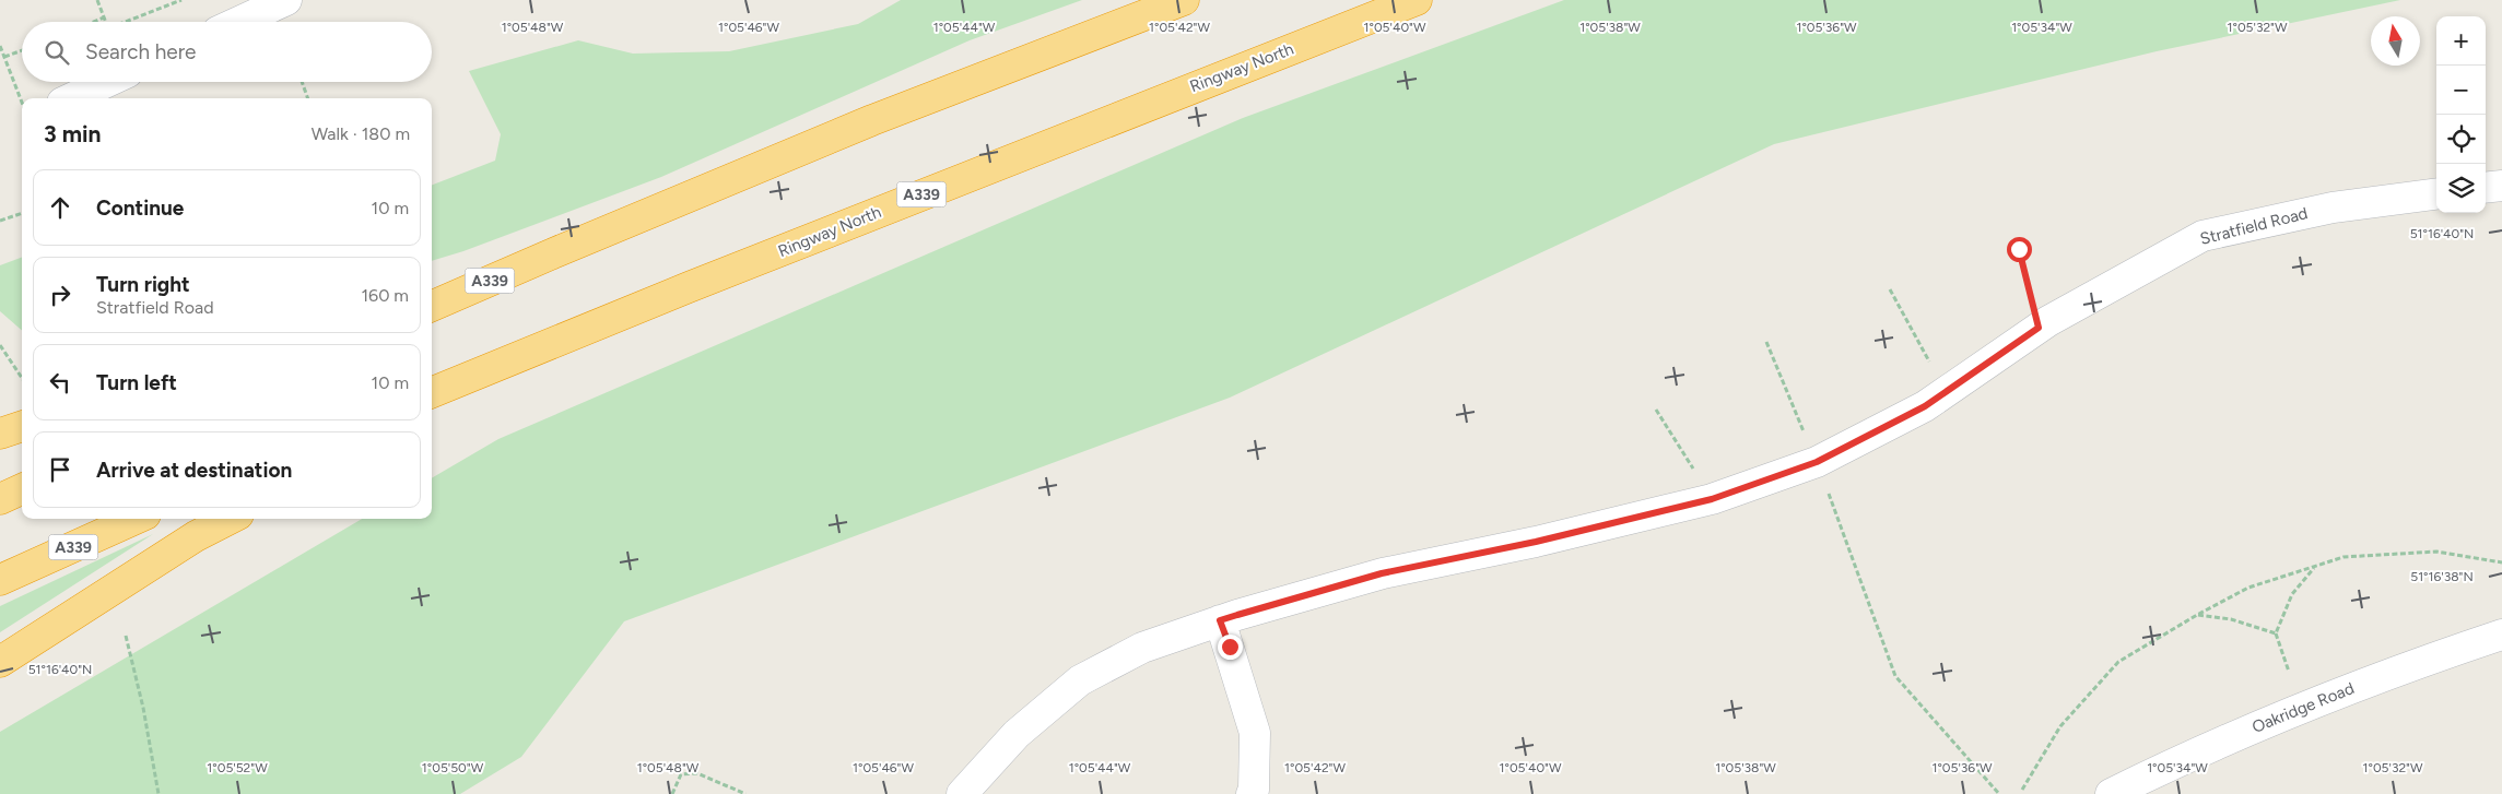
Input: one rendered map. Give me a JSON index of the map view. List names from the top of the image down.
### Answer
{
  "streets": {
    "highway": ["Ringway North", "A339"],
    "street": ["Stratfield Road", "Oakridge Road"]
  },
  "north": "top",
  "page": {
    "map_buttons": ["+", "−"],
    "search": "Search here",
    "heading": ["3 min", "Walk · 180 m"],
    "list": [
      ["Continue", "10 m"],
      ["Turn right", "Stratfield Road", "160 m"],
      ["Turn left", "10 m"],
      "Arrive at destination"
    ]
  },
  "coordinates": [
    "1°05'46\"W",
    "1°05'44\"W",
    "1°05'40\"W",
    "1°05'32\"W",
    "1°05'48\"W",
    "1°05'42\"W",
    "1°05'38\"W",
    "1°05'36\"W",
    "1°05'34\"W",
    "51°16'40\"N",
    "51°16'38\"N",
    "1°05'52\"W",
    "1°05'50\"W"
  ]
}
